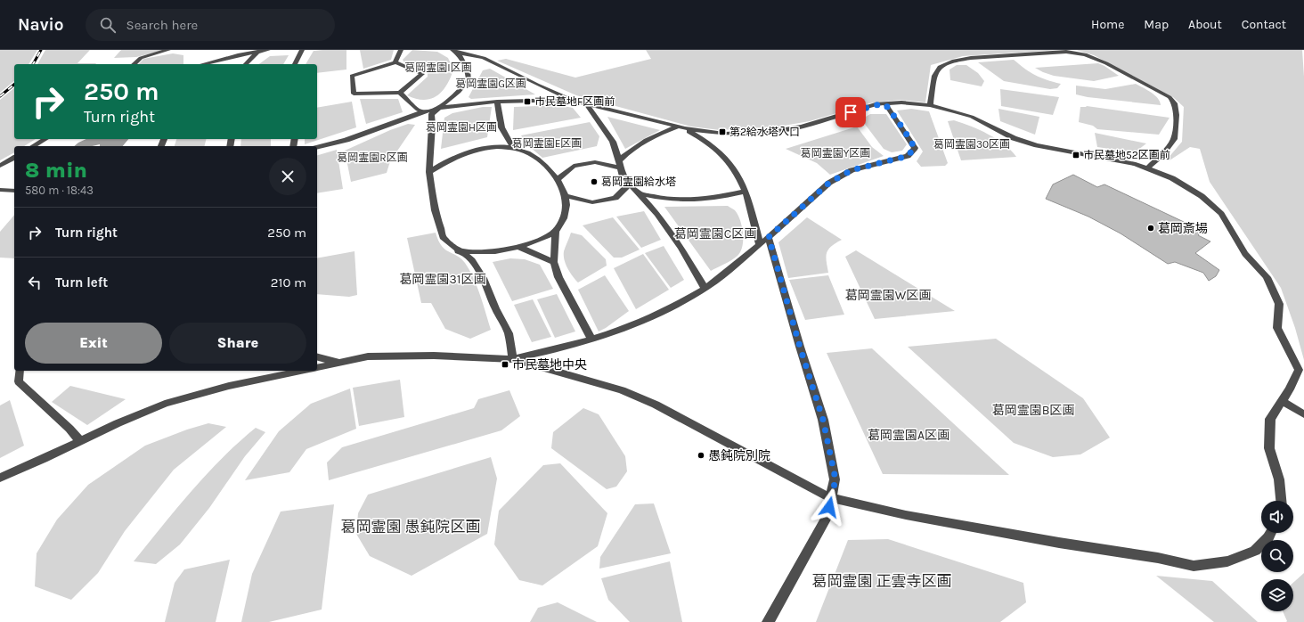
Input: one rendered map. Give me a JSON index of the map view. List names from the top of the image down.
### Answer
{
  "parks": [
    "葛岡霊園I区画",
    "葛岡霊園G区画",
    "葛岡霊園H区画",
    "葛岡霊園E区画",
    "葛岡霊園30区画",
    "葛岡霊園Y区画",
    "葛岡霊園R区画",
    "葛岡霊園C区画",
    "葛岡霊園31区画",
    "葛岡霊園W区画",
    "葛岡霊園B区画",
    "葛岡霊園A区画",
    "葛岡霊園 愚鈍院区画",
    "葛岡霊園 正雲寺区画"
  ],
  "places": {
    "transit": [
      "市民墓地F区画前",
      "第2給水塔入口",
      "市民墓地52区画前",
      "市民墓地中央"
    ],
    "other": ["葛岡霊園給水塔", "葛岡斎場", "愚鈍院別院"]
  },
  "page": {
    "header": "Navio",
    "search": "Search here",
    "nav": [
      "Home",
      "Map",
      "About",
      "Contact"
    ],
    "turn": ["250 m", "Turn right"],
    "heading": ["8 min", "580 m · 18:43"],
    "list": [
      {
        "name": "Turn right",
        "value": "250 m"
      },
      {
        "name": "Turn left",
        "value": "210 m"
      }
    ],
    "buttons": ["Exit", "Share"]
  }
}
